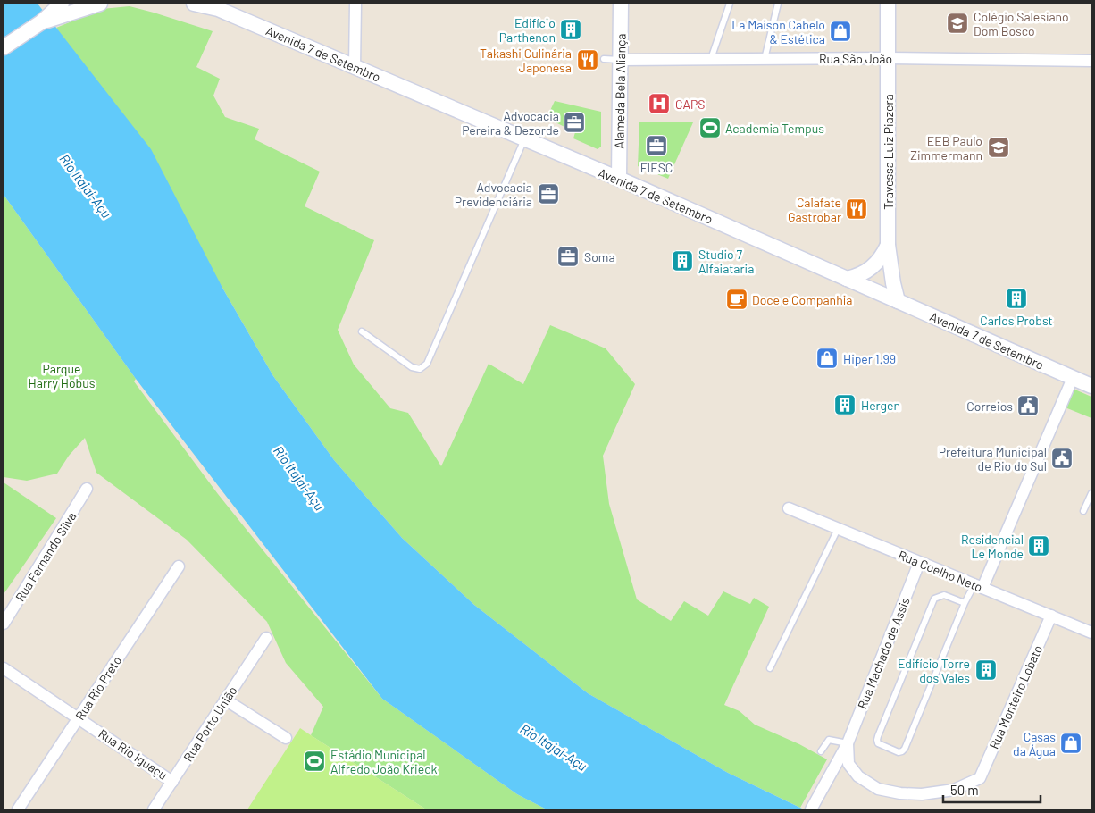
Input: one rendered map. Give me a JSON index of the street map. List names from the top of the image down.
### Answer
{
  "streets": {
    "street": [
      "Avenida 7 de Setembro",
      "Rua São João",
      "Alameda Bela Aliança",
      "Travessa Luiz Piazera",
      "Rua Fernando Silva",
      "Rua Coelho Neto",
      "Rua Machado de Assis",
      "Rua Rio Preto",
      "Rua Monteiro Lobato",
      "Rua Porto União",
      "Rua Rio Iguaçu"
    ]
  },
  "crossings": [
    ["Avenida 7 de Setembro", "Alameda Bela Aliança"],
    ["Avenida 7 de Setembro", "Travessa Luiz Piazera"],
    ["Rua São João", "Alameda Bela Aliança"],
    ["Rua São João", "Travessa Luiz Piazera"],
    ["Rua Coelho Neto", "Rua Machado de Assis"],
    ["Rua Coelho Neto", "Rua Monteiro Lobato"],
    ["Rua Machado de Assis", "Rua Monteiro Lobato"],
    ["Rua Rio Preto", "Rua Rio Iguaçu"],
    ["Rua Porto União", "Rua Rio Iguaçu"]
  ],
  "water": ["Rio Itajaí-Açu"],
  "parks": ["Parque Harry Hobus"],
  "places": {
    "school or university": ["Colégio Salesiano Dom Bosco", "EEB Paulo Zimmermann"],
    "building": [
      "Edifício Parthenon",
      "Studio 7 Alfaiataria",
      "Carlos Probst",
      "Hergen",
      "Residencial Le Monde",
      "Edifício Torre dos Vales"
    ],
    "shop": ["La Maison Cabelo & Estética", "Hiper 1.99", "Casas da Água"],
    "restaurant": ["Takashi Culinária Japonesa", "Calafate Gastrobar"],
    "hospital": ["CAPS"],
    "office": [
      "Advocacia Pereira & Dezorde",
      "FIESC",
      "Advocacia Previdenciária",
      "Soma"
    ],
    "sports": ["Academia Tempus", "Estádio Municipal Alfredo João Krieck"],
    "cafe": ["Doce e Companhia"],
    "public building": ["Correios", "Prefeitura Municipal de Rio do Sul"]
  },
  "scale_bar": "50 m"
}
